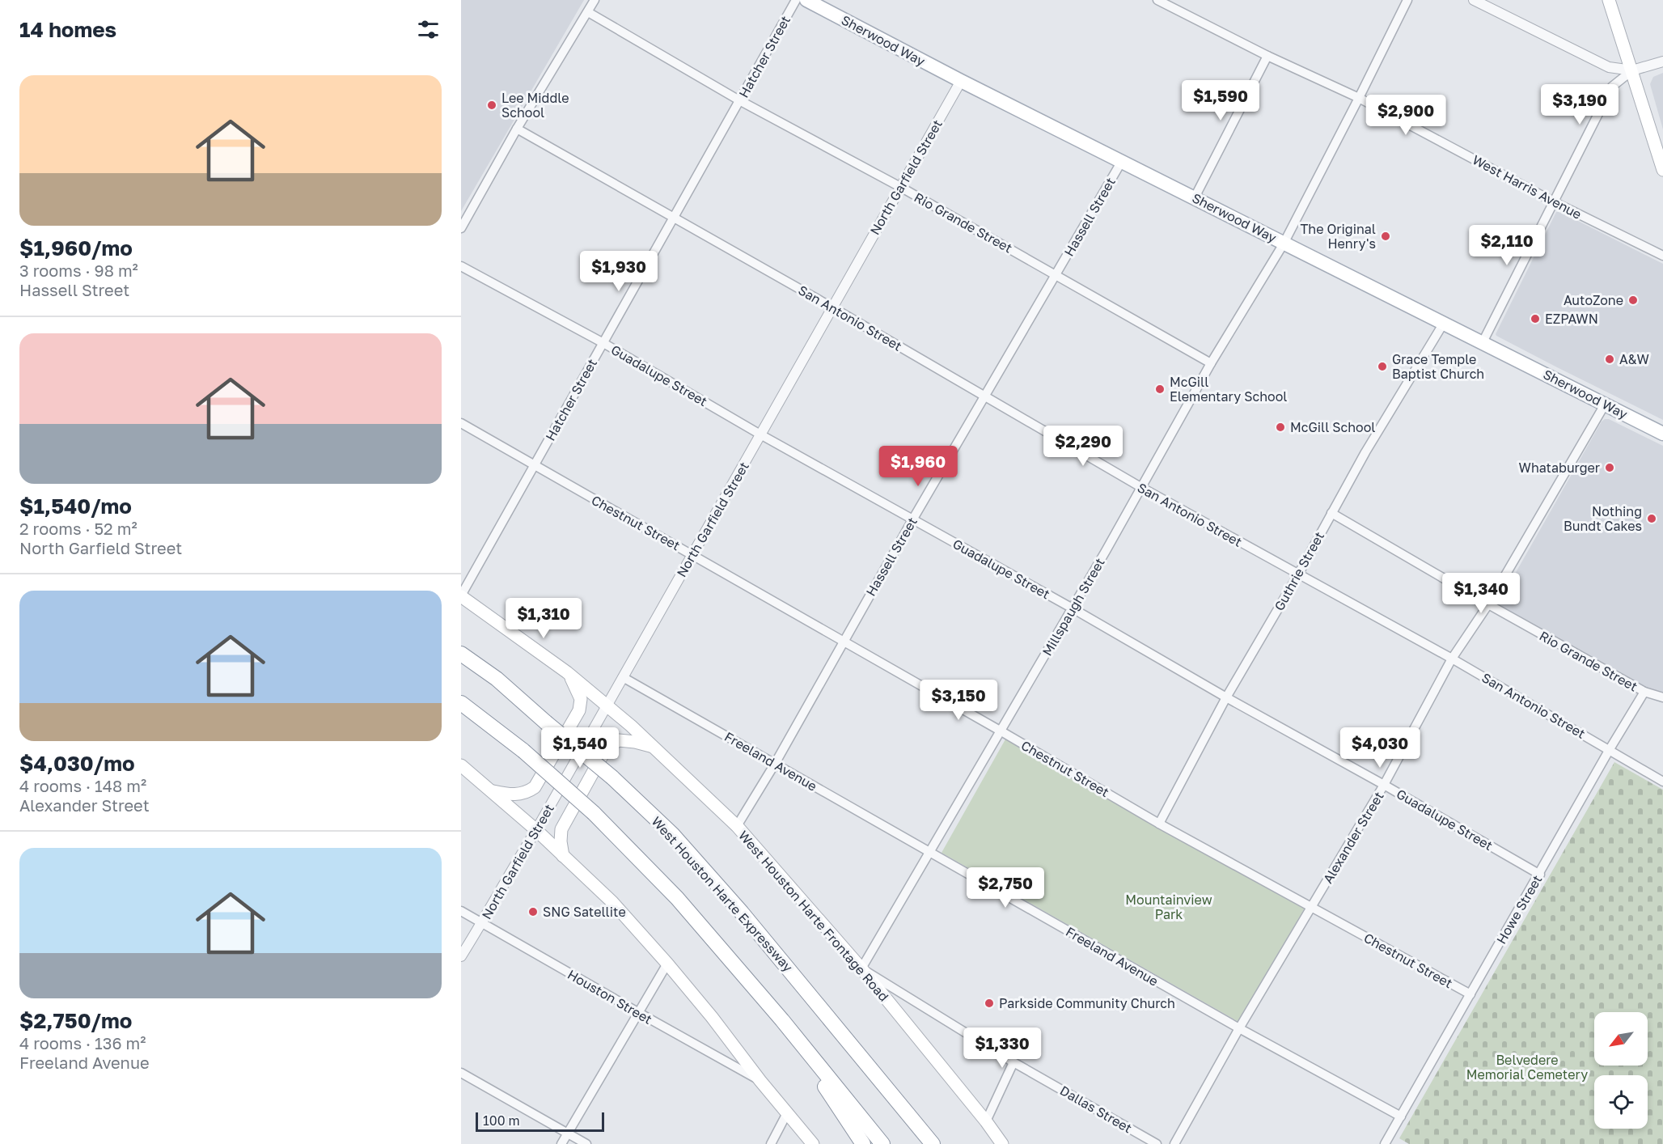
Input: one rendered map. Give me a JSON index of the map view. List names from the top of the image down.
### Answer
{
  "streets": {
    "highway": ["West Houston Harte Expressway"],
    "main road": ["Sherwood Way", "West Houston Harte Frontage Road"],
    "street": [
      "Hatcher Street",
      "North Garfield Street",
      "West Harris Avenue",
      "Hassell Street",
      "Rio Grande Street",
      "San Antonio Street",
      "Guadalupe Street",
      "Chestnut Street",
      "Guthrie Street",
      "Millspaugh Street",
      "Freeland Avenue",
      "Alexander Street",
      "Howe Street",
      "Houston Street",
      "Dallas Street"
    ]
  },
  "crossings": [
    ["Sherwood Way", "North Garfield Street"],
    ["Sherwood Way", "Hassell Street"],
    ["Sherwood Way", "Guthrie Street"],
    ["Sherwood Way", "Millspaugh Street"],
    ["Sherwood Way", "Alexander Street"],
    ["Hatcher Street", "Rio Grande Street"],
    ["Hatcher Street", "San Antonio Street"],
    ["Hatcher Street", "Guadalupe Street"],
    ["Hatcher Street", "Chestnut Street"],
    ["North Garfield Street", "Rio Grande Street"],
    ["North Garfield Street", "San Antonio Street"],
    ["North Garfield Street", "Guadalupe Street"],
    ["North Garfield Street", "Chestnut Street"],
    ["North Garfield Street", "Freeland Avenue"],
    ["North Garfield Street", "West Houston Harte Frontage Road"],
    ["North Garfield Street", "Houston Street"],
    ["West Harris Avenue", "Millspaugh Street"],
    ["Hassell Street", "Rio Grande Street"],
    ["Hassell Street", "San Antonio Street"],
    ["Hassell Street", "Guadalupe Street"],
    ["Hassell Street", "Chestnut Street"],
    ["Hassell Street", "Freeland Avenue"],
    ["Hassell Street", "West Houston Harte Frontage Road"],
    ["Rio Grande Street", "Guthrie Street"],
    ["Rio Grande Street", "Millspaugh Street"],
    ["Rio Grande Street", "Alexander Street"],
    ["Rio Grande Street", "Howe Street"],
    ["San Antonio Street", "Guthrie Street"],
    ["San Antonio Street", "Millspaugh Street"],
    ["San Antonio Street", "Alexander Street"],
    ["San Antonio Street", "Howe Street"],
    ["Guadalupe Street", "Guthrie Street"],
    ["Guadalupe Street", "Millspaugh Street"],
    ["Guadalupe Street", "Alexander Street"],
    ["Guadalupe Street", "Howe Street"],
    ["Chestnut Street", "Guthrie Street"],
    ["Chestnut Street", "Millspaugh Street"],
    ["Chestnut Street", "Alexander Street"],
    ["Chestnut Street", "Howe Street"],
    ["Millspaugh Street", "Freeland Avenue"],
    ["Millspaugh Street", "West Houston Harte Frontage Road"],
    ["Millspaugh Street", "Dallas Street"],
    ["Freeland Avenue", "Alexander Street"],
    ["Freeland Avenue", "Howe Street"],
    ["West Houston Harte Frontage Road", "Dallas Street"]
  ],
  "parks": ["Mountainview Park", "Belvedere Memorial Cemetery"],
  "places": [
    "Lee Middle School",
    "The Original Henry's",
    "AutoZone",
    "EZPAWN",
    "A&W",
    "Grace Temple Baptist Church",
    "McGill Elementary School",
    "McGill School",
    "Whataburger",
    "Nothing Bundt Cakes",
    "SNG Satellite",
    "Parkside Community Church"
  ],
  "scale_bar": "100 m",
  "north": "bottom left",
  "page": {
    "heading": "14 homes",
    "list": [
      {
        "name": "$1,960/mo",
        "note": "3 rooms · 98 m² · Hassell Street"
      },
      {
        "name": "$1,540/mo",
        "note": "2 rooms · 52 m² · North Garfield Street"
      },
      {
        "name": "$4,030/mo",
        "note": "4 rooms · 148 m² · Alexander Street"
      },
      {
        "name": "$2,750/mo",
        "note": "4 rooms · 136 m² · Freeland Avenue"
      }
    ],
    "price": [
      "$1,590",
      "$3,190",
      "$2,900",
      "$2,110",
      "$1,930",
      "$2,290",
      "$1,960",
      "$1,340",
      "$1,310",
      "$3,150",
      "$1,540",
      "$4,030",
      "$2,750",
      "$1,330"
    ],
    "scale": "100 m"
  }
}
